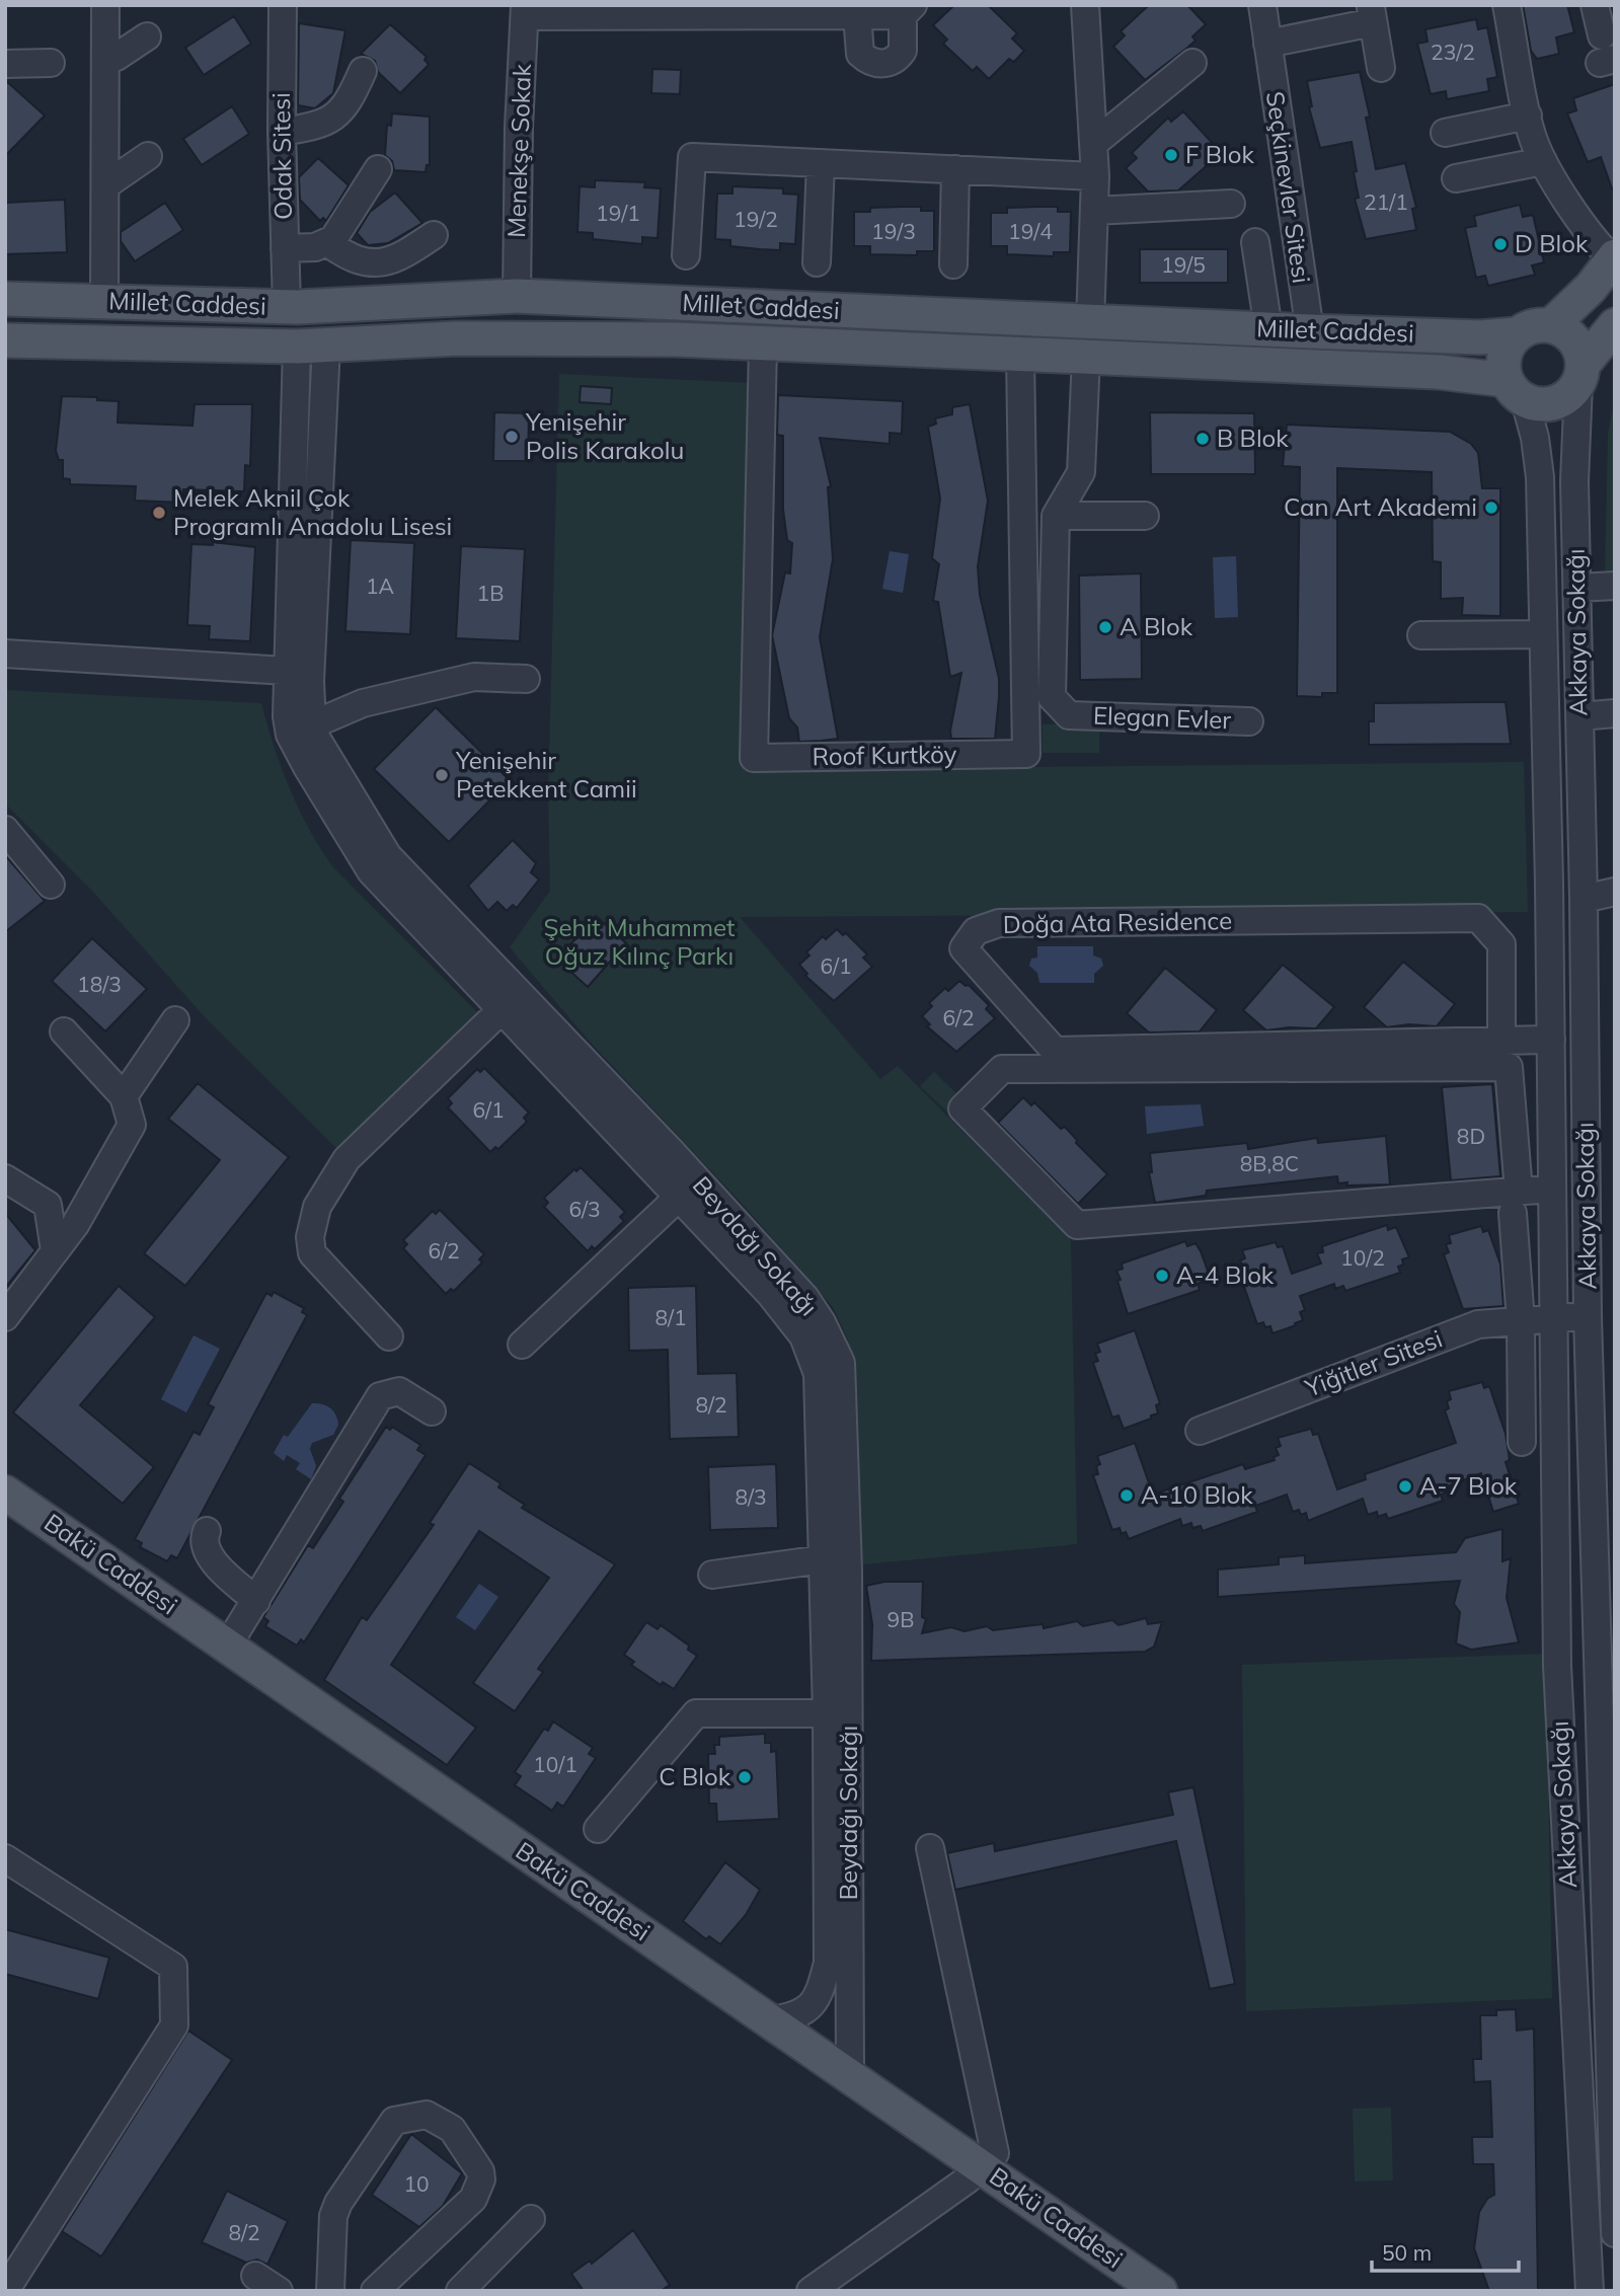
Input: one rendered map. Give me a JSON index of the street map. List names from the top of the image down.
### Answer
{
  "streets": {
    "main road": ["Millet Caddesi", "Bakü Caddesi"],
    "street": [
      "Menekşe Sokak",
      "Odak Sitesi",
      "Seçkinevler Sitesi",
      "Akkaya Sokağı",
      "Elegan Evler",
      "Roof Kurtköy",
      "Doğa Ata Residence",
      "Beydağı Sokağı",
      "Yiğitler Sitesi"
    ]
  },
  "crossings": [
    ["Menekşe Sokak", "Millet Caddesi"],
    ["Odak Sitesi", "Millet Caddesi"],
    ["Seçkinevler Sitesi", "Millet Caddesi"],
    ["Millet Caddesi", "Akkaya Sokağı"],
    ["Millet Caddesi", "Elegan Evler"],
    ["Millet Caddesi", "Roof Kurtköy"],
    ["Millet Caddesi", "Beydağı Sokağı"],
    ["Akkaya Sokağı", "Doğa Ata Residence"],
    ["Akkaya Sokağı", "Yiğitler Sitesi"],
    ["Beydağı Sokağı", "Bakü Caddesi"]
  ],
  "parks": ["Şehit Muhammet Oğuz Kılınç Parkı"],
  "places": [
    "F Blok",
    "D Blok",
    "Yenişehir Polis Karakolu",
    "B Blok",
    "Can Art Akademi",
    "Melek Aknil Çok Programlı Anadolu Lisesi",
    "A Blok",
    "Yenişehir Petekkent Camii",
    "A-4 Blok",
    "A-7 Blok",
    "A-10 Blok",
    "C Blok"
  ],
  "house_numbers": [
    "23/2",
    "21/1",
    "19/1",
    "19/2",
    "19/3",
    "19/4",
    "19/5",
    "1A",
    "1B",
    "6/1",
    "18/3",
    "6/2",
    "6/1",
    "8D",
    "8B,8C",
    "6/3",
    "6/2",
    "10/2",
    "8/1",
    "8/2",
    "8/3",
    "9B",
    "10/1",
    "10",
    "8/2"
  ],
  "scale_bar": "50 m"
}
